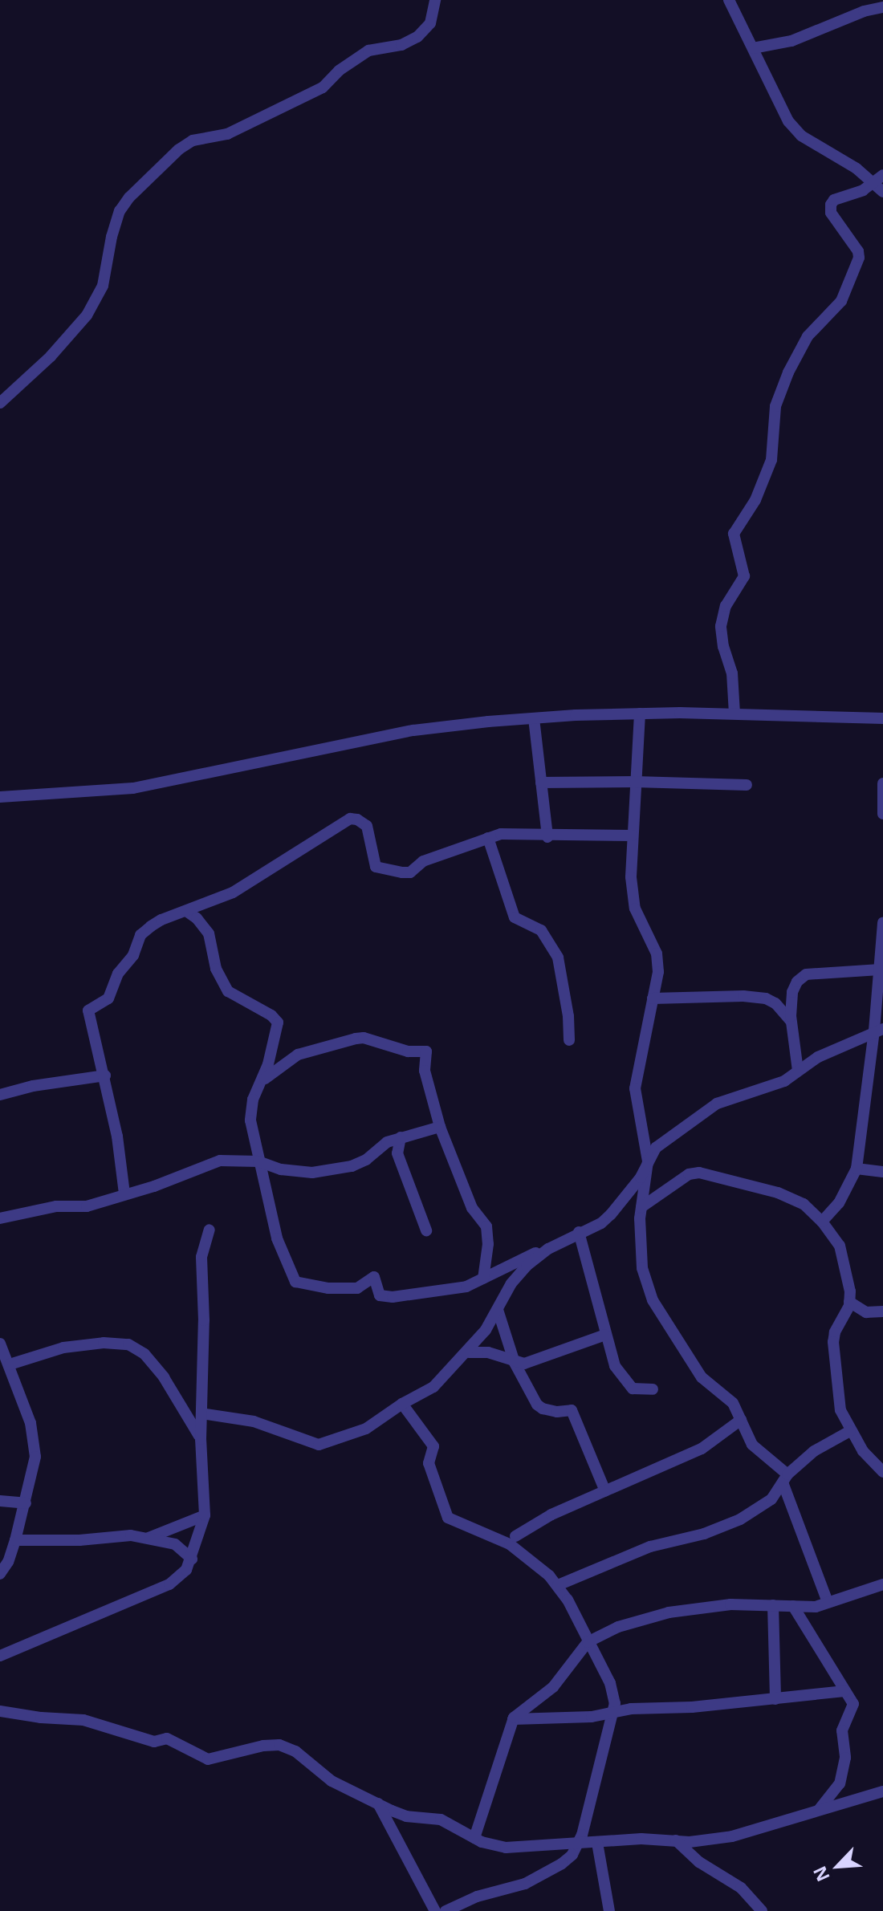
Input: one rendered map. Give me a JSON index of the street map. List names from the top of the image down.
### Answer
{
  "north": "bottom left"
}
